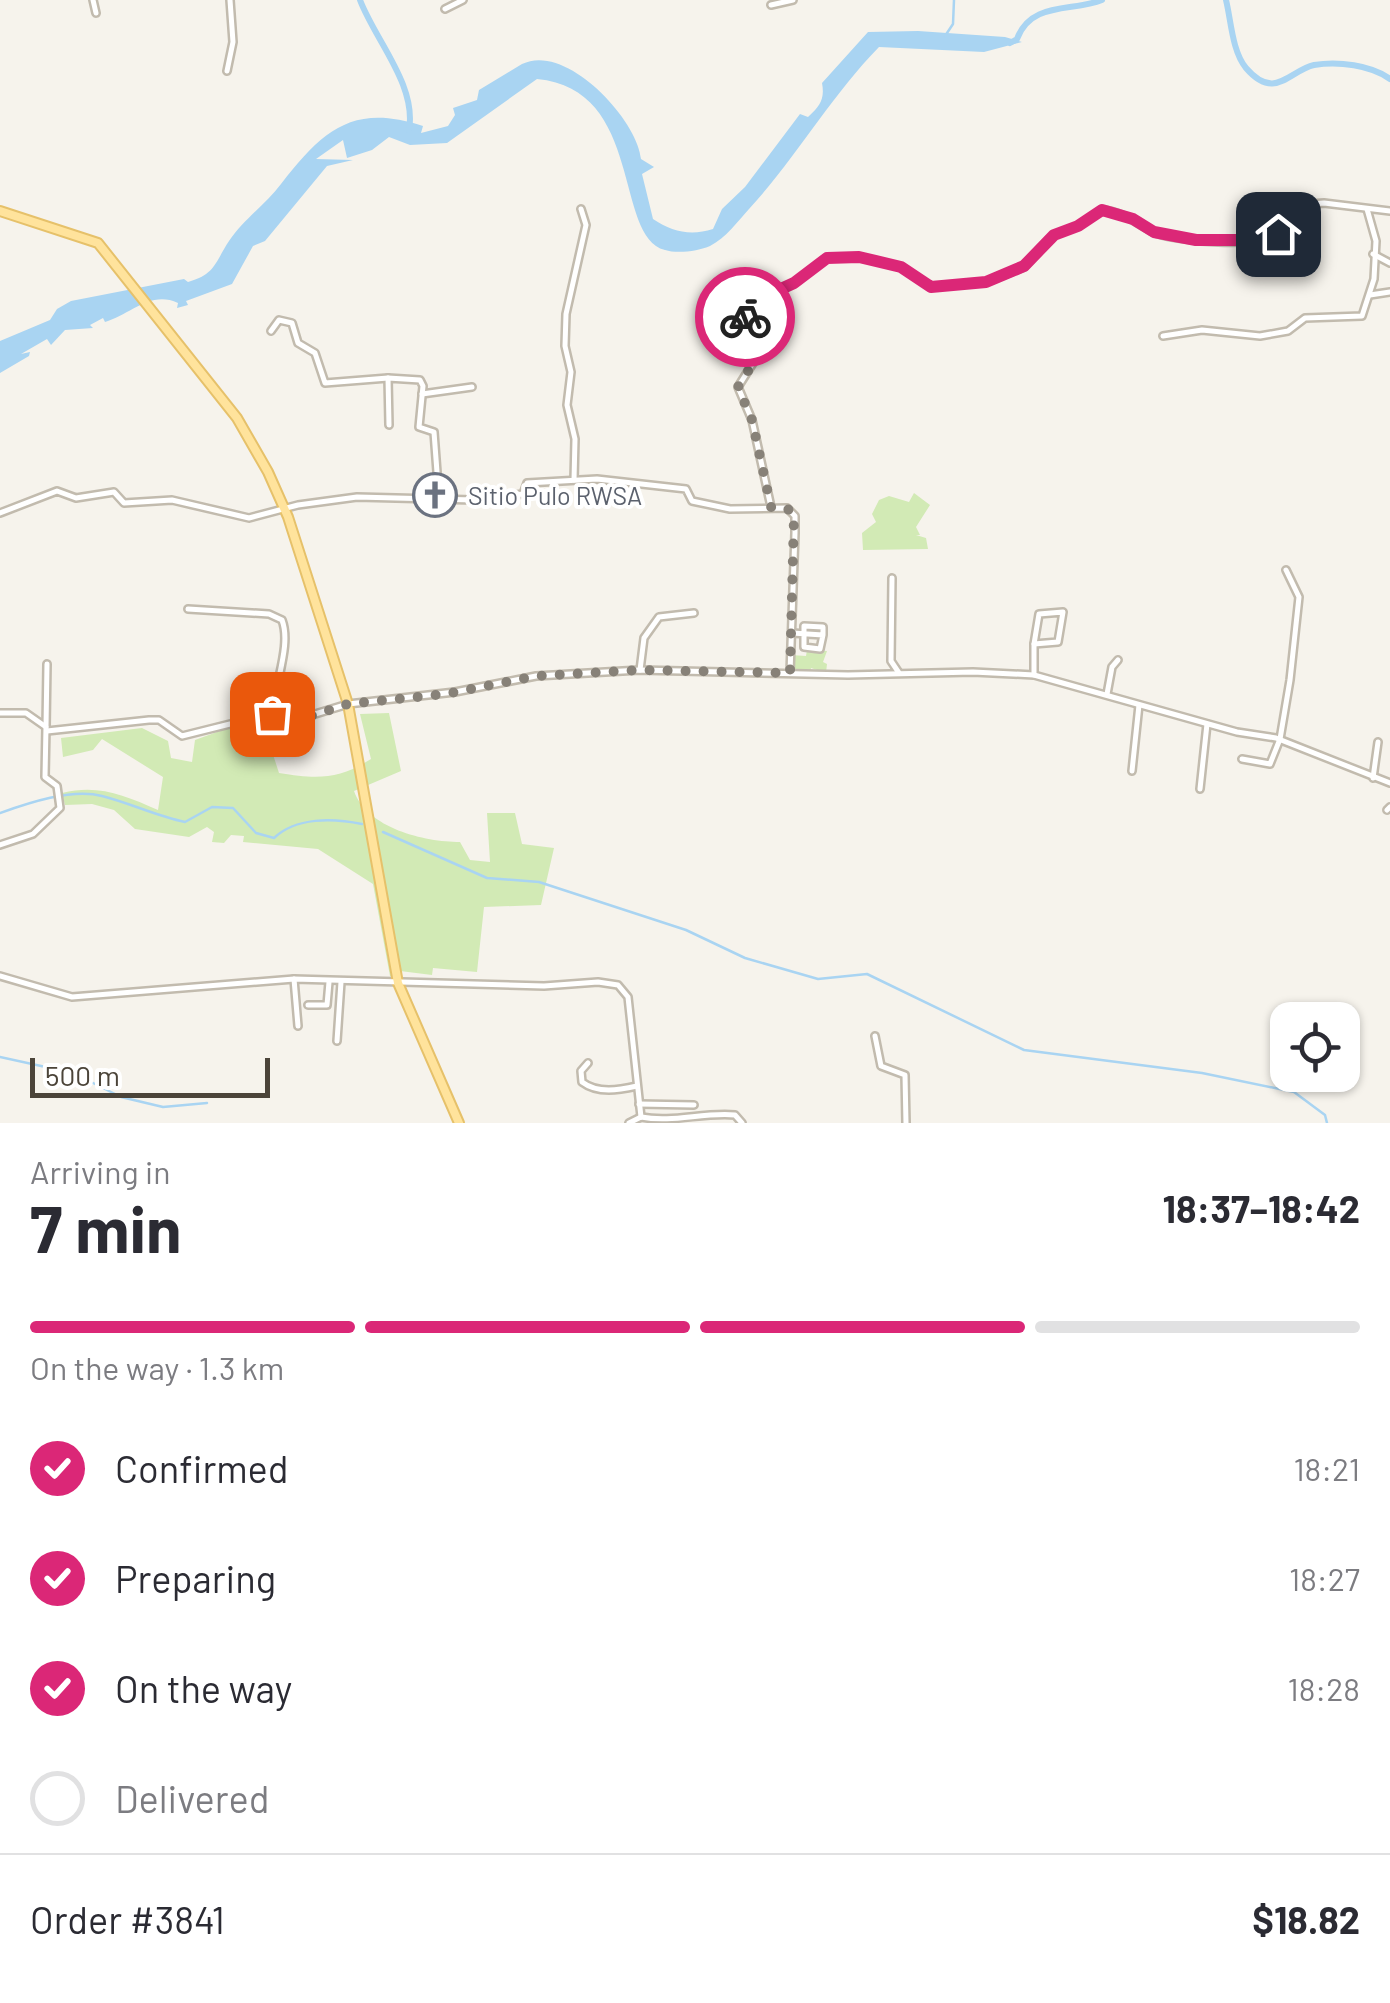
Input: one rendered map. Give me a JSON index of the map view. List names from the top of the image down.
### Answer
{
  "places": {
    "church": ["Sitio Pulo RWSA"]
  },
  "scale_bar": "500 m",
  "page": {
    "scale": "500 m",
    "heading": ["7 min", "Arriving in", "18:37–18:42"],
    "panel": ["Order #3841", "$18.82"],
    "bar": "On the way · 1.3 km",
    "list": [
      ["Confirmed", "18:21"],
      ["Preparing", "18:27"],
      ["On the way", "18:28"],
      "Delivered"
    ]
  }
}
